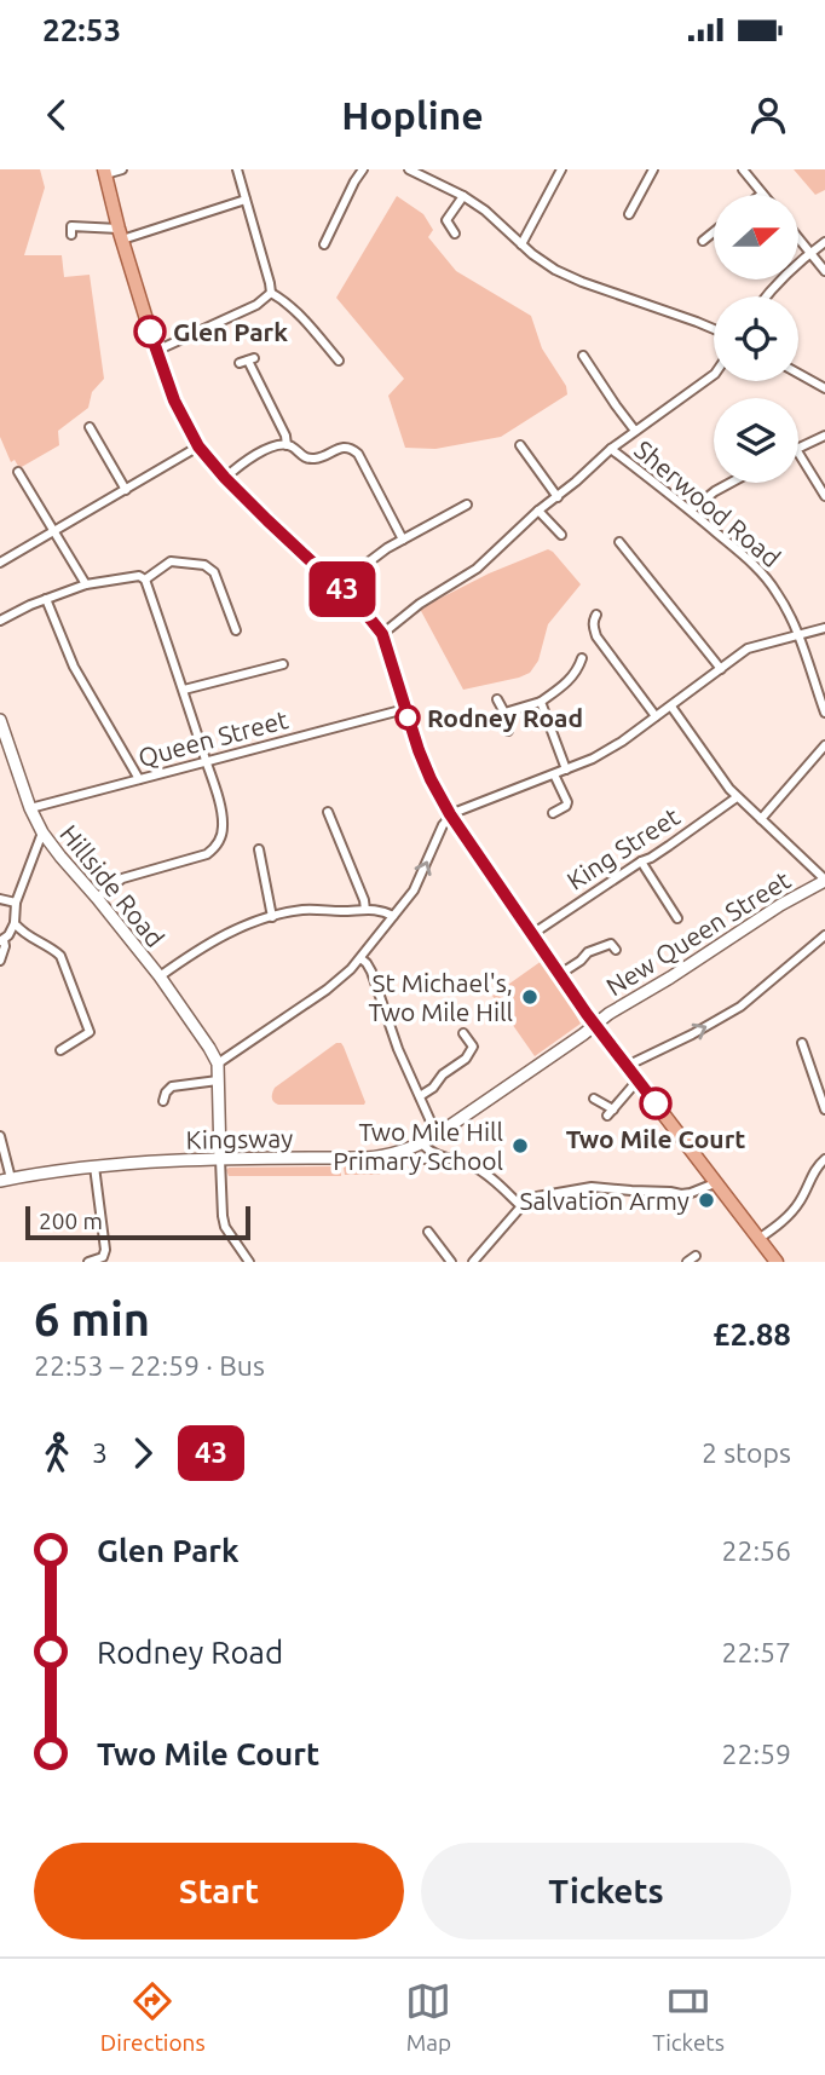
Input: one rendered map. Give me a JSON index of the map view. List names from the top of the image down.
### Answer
{
  "streets": {
    "street": [
      "Sherwood Road",
      "Queen Street",
      "King Street",
      "Hillside Road",
      "New Queen Street",
      "Kingsway"
    ]
  },
  "crossings": [
    ["Queen Street", "Hillside Road"],
    ["New Queen Street", "Kingsway"]
  ],
  "places": [
    "Glen Park",
    "Rodney Road",
    "St Michael's, Two Mile Hill",
    "Two Mile Court",
    "Two Mile Hill Primary School",
    "Salvation Army"
  ],
  "lines": ["bus line 43"],
  "scale_bar": "200 m",
  "north": "right",
  "page": {
    "status": "22:53",
    "header": "Hopline",
    "on_map": "43",
    "scale": "200 m",
    "heading": ["6 min", "22:53 – 22:59 · Bus", "£2.88"],
    "legs": ["3", "43", "2 stops"],
    "list": [
      {
        "name": "Glen Park",
        "value": "22:56"
      },
      {
        "name": "Rodney Road",
        "value": "22:57"
      },
      {
        "name": "Two Mile Court",
        "value": "22:59"
      }
    ],
    "buttons": ["Start", "Tickets"],
    "tabs": ["Directions", "Map", "Tickets"]
  }
}
